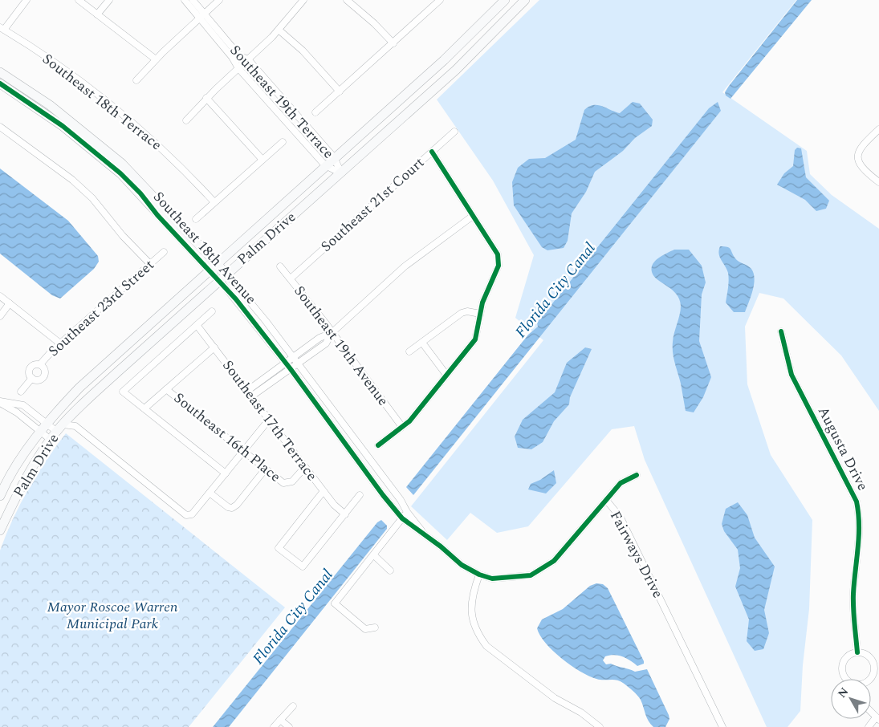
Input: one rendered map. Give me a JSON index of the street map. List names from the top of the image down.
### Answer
{
  "streets": {
    "main road": ["Palm Drive", "Southeast 18th Avenue"],
    "street": [
      "Southeast 18th Terrace",
      "Southeast 19th Terrace",
      "Southeast 21st Court",
      "Southeast 23rd Street",
      "Southeast 19th Avenue",
      "Southeast 17th Terrace",
      "Southeast 16th Place",
      "Augusta Drive",
      "Fairways Drive"
    ]
  },
  "crossings": [
    ["Southeast 19th Terrace", "Palm Drive"],
    ["Southeast 21st Court", "Southeast 19th Avenue"],
    ["Palm Drive", "Southeast 18th Avenue"],
    ["Southeast 18th Avenue", "Fairways Drive"],
    ["Southeast 17th Terrace", "Southeast 16th Place"]
  ],
  "water": ["Florida City Canal"],
  "parks": ["Mayor Roscoe Warren Municipal Park"],
  "north": "top left"
}
